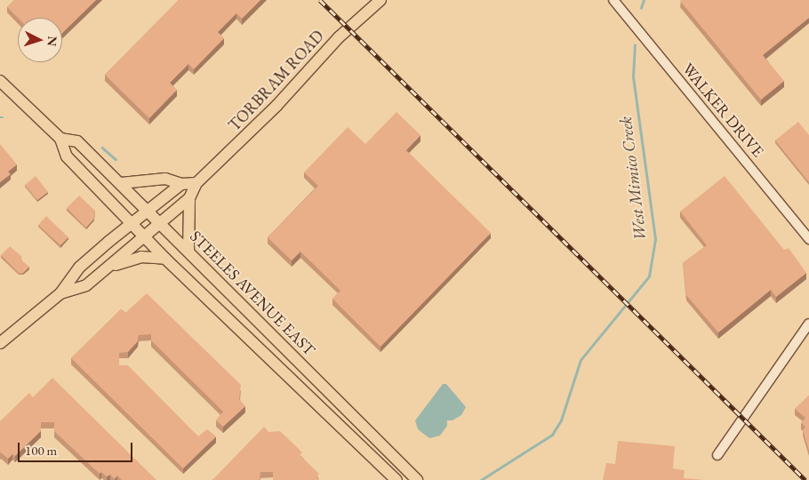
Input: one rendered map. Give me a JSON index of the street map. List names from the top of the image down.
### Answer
{
  "streets": {
    "main road": ["TORBRAM ROAD", "STEELES AVENUE EAST"],
    "street": ["WALKER DRIVE"]
  },
  "crossings": [
    ["TORBRAM ROAD", "STEELES AVENUE EAST"]
  ],
  "water": ["West Mimico Creek"],
  "scale_bar": "100 m",
  "north": "right"
}
